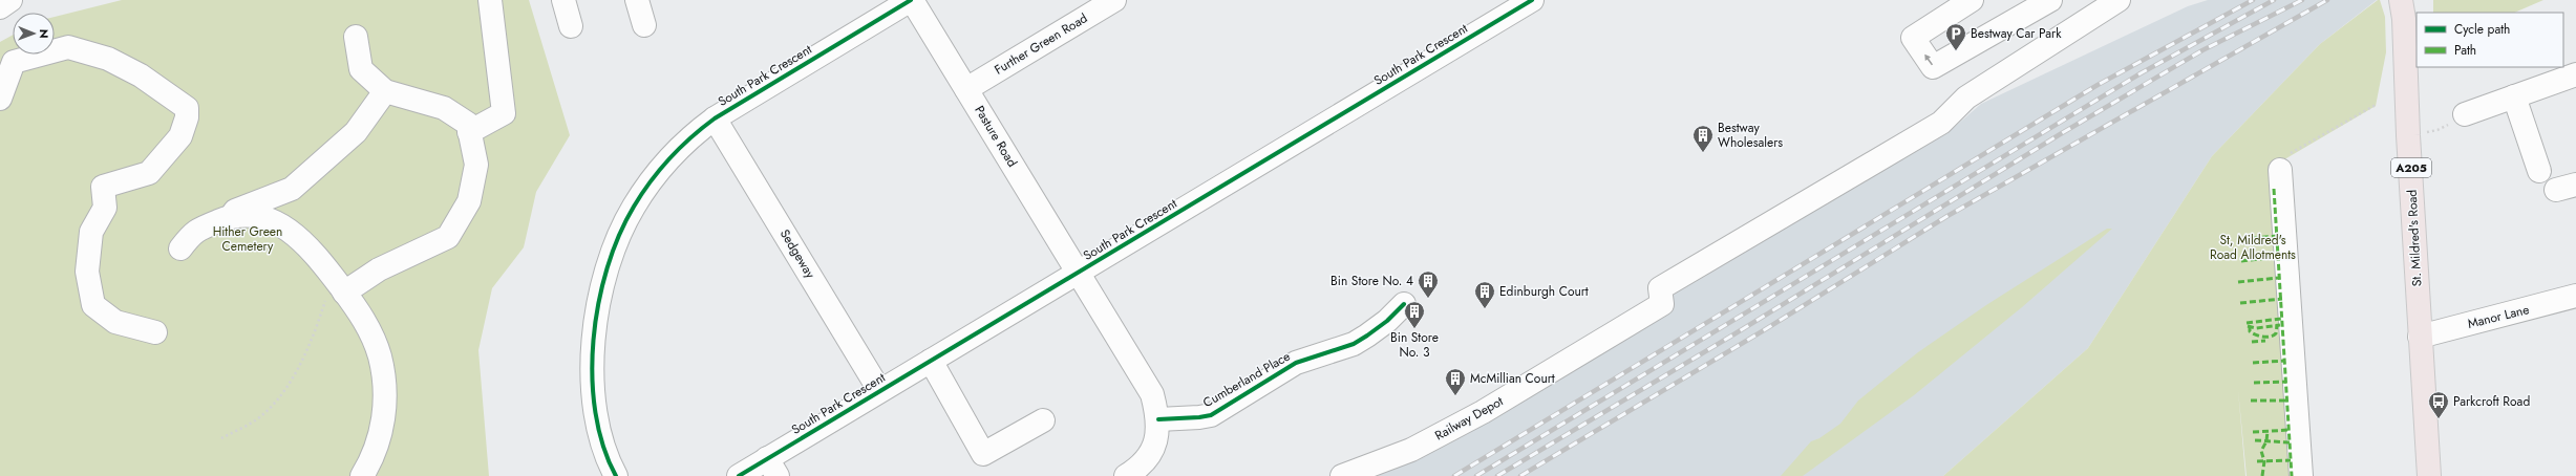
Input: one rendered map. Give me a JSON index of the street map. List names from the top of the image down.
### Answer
{
  "streets": {
    "highway": ["A205", "St. Mildred's Road"],
    "street": [
      "Further Green Road",
      "South Park Crescent",
      "Pasture Road",
      "Sedgeway",
      "Manor Lane",
      "Cumberland Place",
      "Railway Depot"
    ]
  },
  "crossings": [
    ["Further Green Road", "Pasture Road"],
    ["South Park Crescent", "Pasture Road"],
    ["South Park Crescent", "Sedgeway"],
    ["St. Mildred's Road", "Manor Lane"]
  ],
  "parks": ["Hither Green Cemetery", "St, Mildred's Road Allotments"],
  "places": {
    "parking": ["Bestway Car Park"],
    "building": [
      "Bestway Wholesalers",
      "Bin Store No. 4",
      "Edinburgh Court",
      "Bin Store No. 3",
      "McMillian Court"
    ],
    "bus stop": ["Parkcroft Road"]
  },
  "legend": ["Cycle path", "Path"],
  "north": "right"
}
